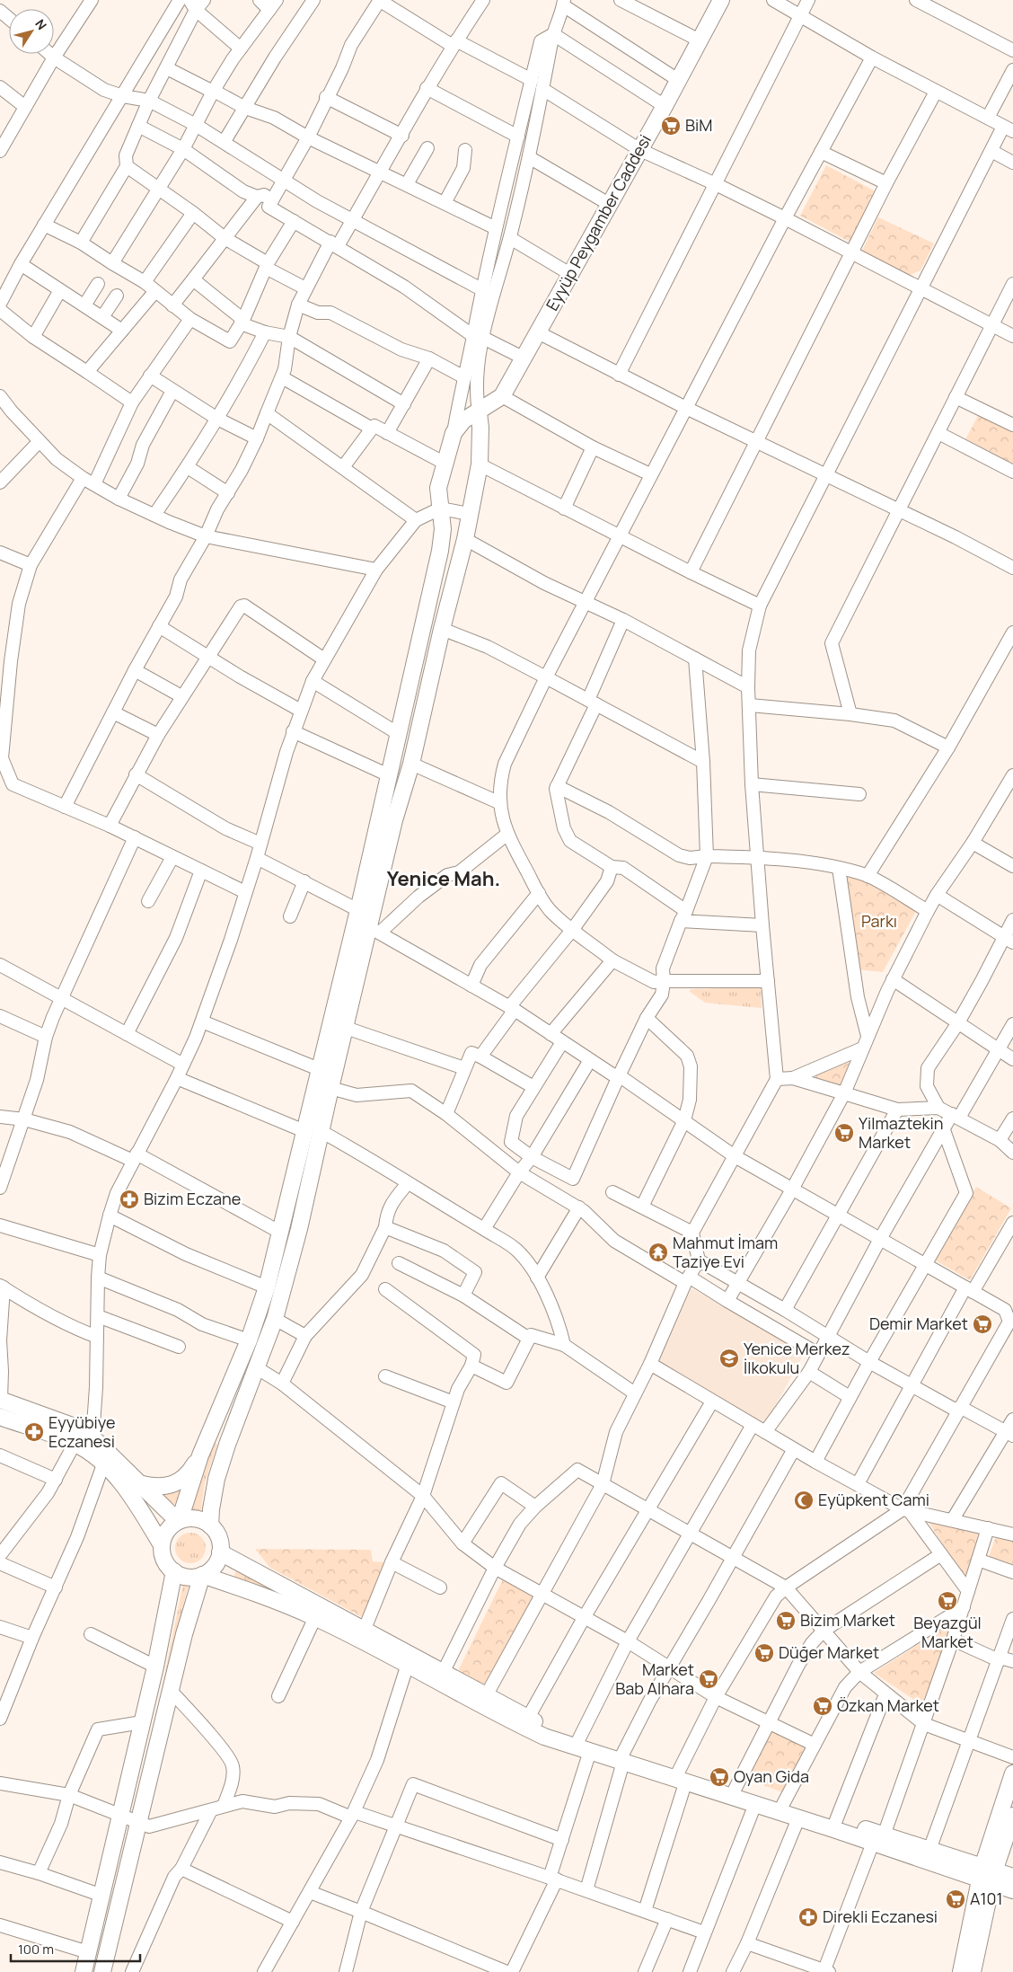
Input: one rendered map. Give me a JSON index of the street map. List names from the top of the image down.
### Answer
{
  "streets": {
    "main road": ["Eyyüp Peygamber Caddesi"]
  },
  "districts": ["Yenice Mah."],
  "parks": ["Parkı"],
  "places": {
    "supermarket": [
      "BiM",
      "Yilmaztekin Market",
      "Demir Market",
      "Beyazgül Market",
      "Bizim Market",
      "Düğer Market",
      "Market Bab Alhara",
      "Özkan Market",
      "Oyan Gida",
      "A101"
    ],
    "pharmacy": ["Bizim Eczane", "Eyyübiye Eczanesi", "Direkli Eczanesi"],
    "temple": ["Mahmut İmam Taziye Evi"],
    "school or university": ["Yenice Merkez İlkokulu"],
    "mosque": ["Eyüpkent Cami"]
  },
  "scale_bar": "100 m",
  "north": "top right"
}
